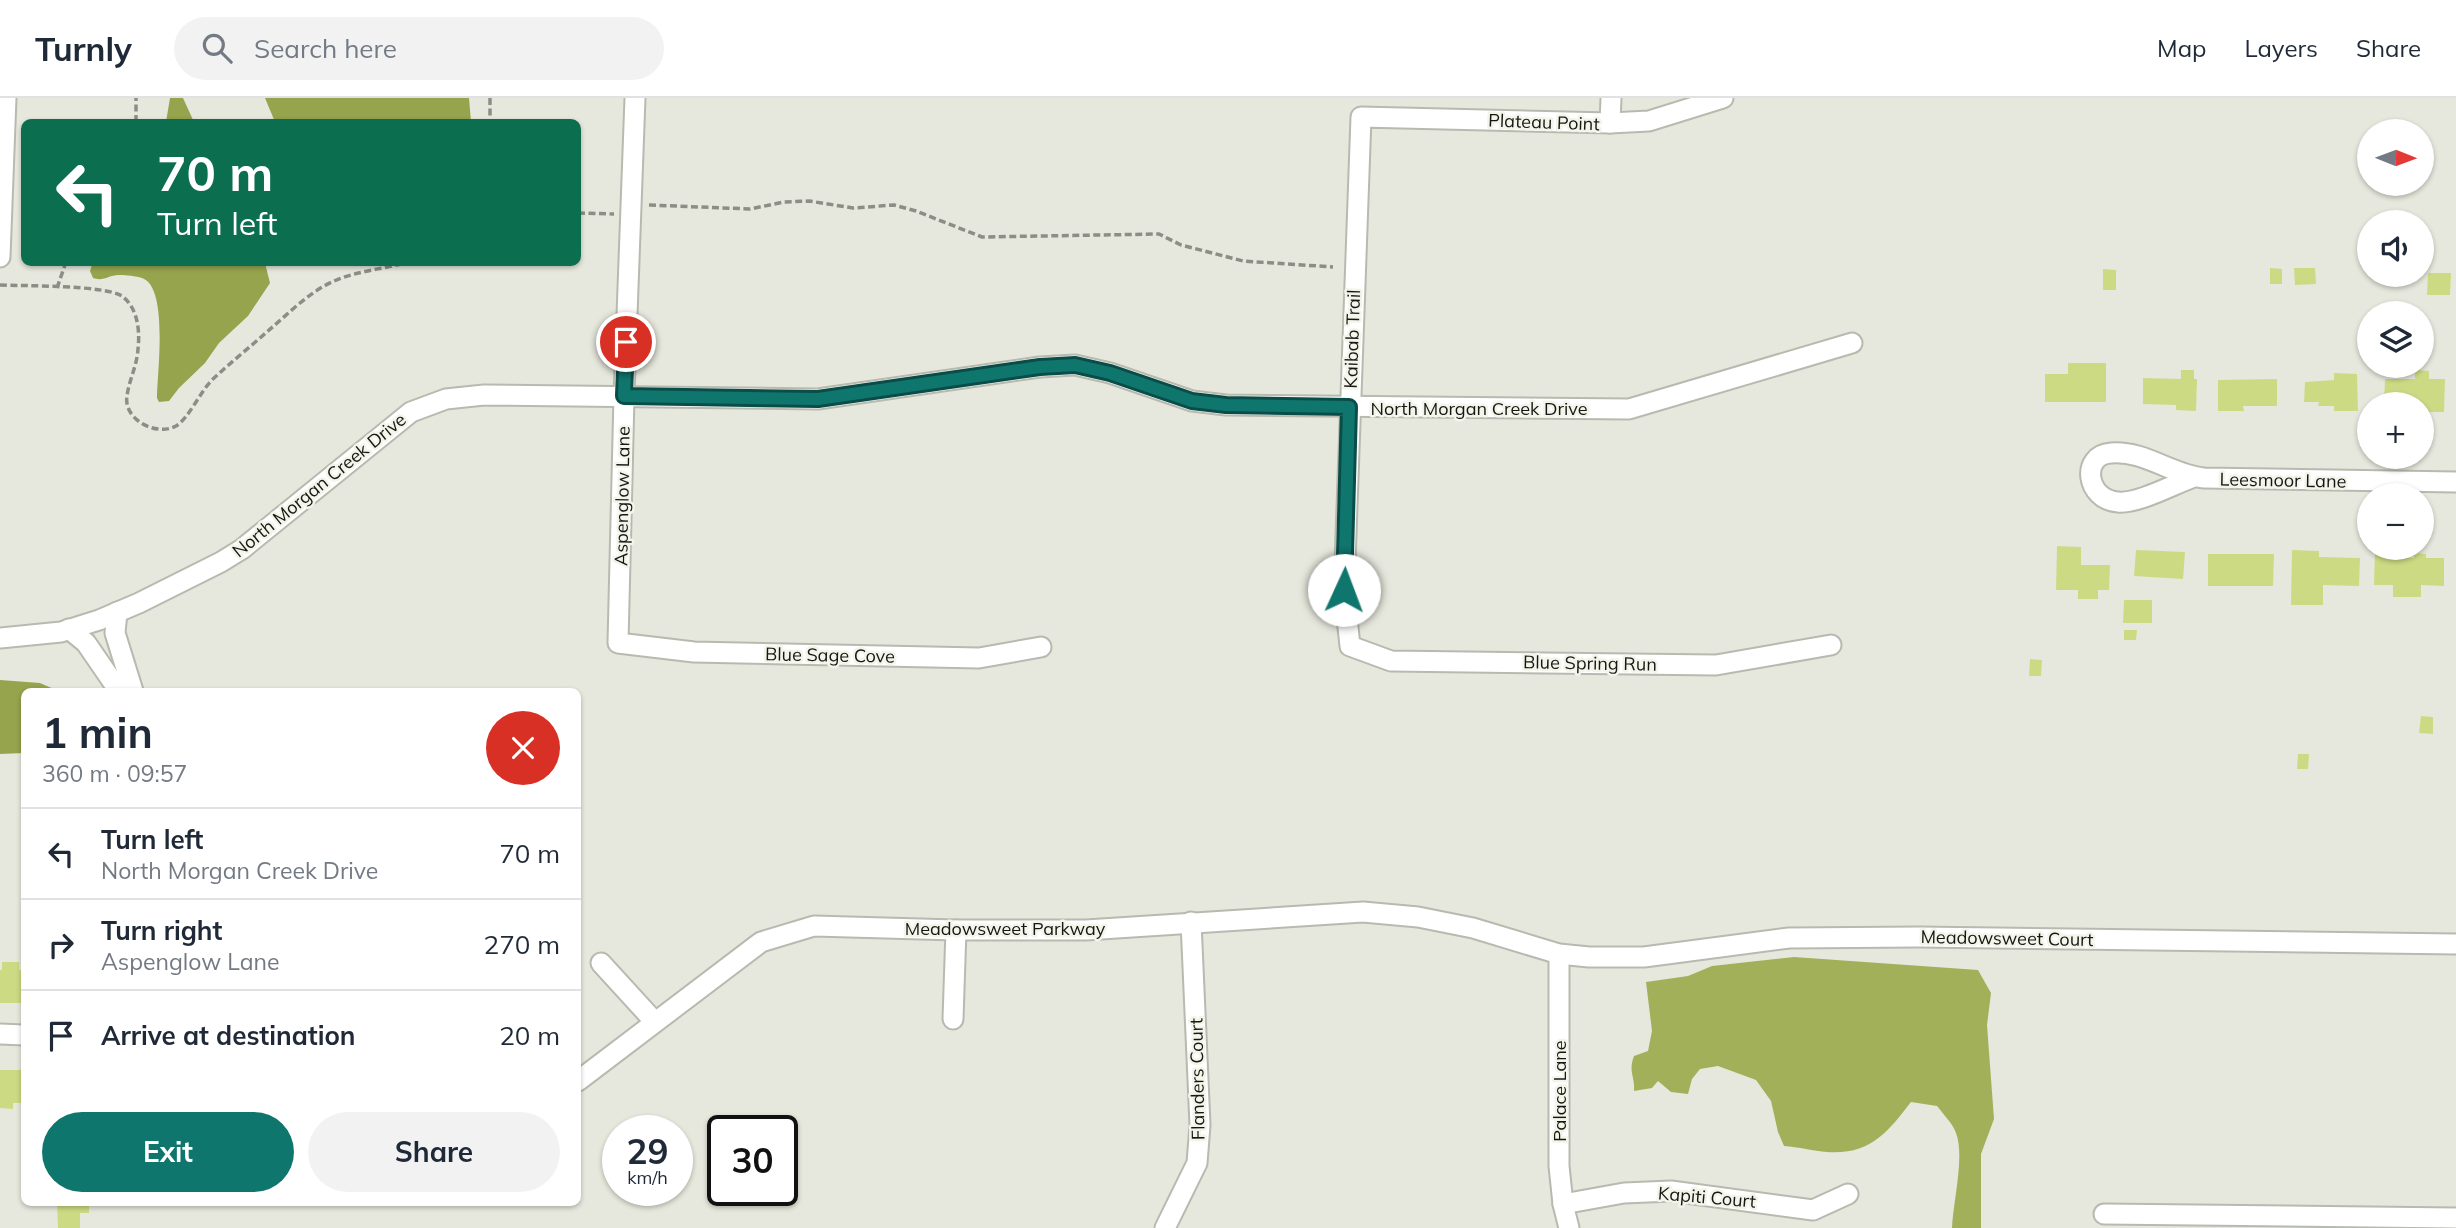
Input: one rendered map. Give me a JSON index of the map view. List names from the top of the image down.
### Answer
{
  "streets": {
    "street": [
      "Plateau Point",
      "Kaibab Trail",
      "North Morgan Creek Drive",
      "Leesmoor Lane",
      "Aspenglow Lane",
      "Blue Sage Cove",
      "Blue Spring Run",
      "Meadowsweet Parkway",
      "Meadowsweet Court",
      "Flanders Court",
      "Palace Lane",
      "Kapiti Court"
    ]
  },
  "crossings": [
    ["Plateau Point", "Kaibab Trail"],
    ["Kaibab Trail", "North Morgan Creek Drive"],
    ["Kaibab Trail", "Blue Spring Run"],
    ["North Morgan Creek Drive", "Aspenglow Lane"],
    ["Aspenglow Lane", "Blue Sage Cove"],
    ["Meadowsweet Parkway", "Meadowsweet Court"],
    ["Meadowsweet Parkway", "Flanders Court"],
    ["Meadowsweet Parkway", "Palace Lane"],
    ["Meadowsweet Court", "Palace Lane"],
    ["Palace Lane", "Kapiti Court"]
  ],
  "north": "right",
  "page": {
    "header": "Turnly",
    "search": "Search here",
    "nav": ["Map", "Layers", "Share"],
    "map_buttons": ["+", "−"],
    "turn": ["70 m", "Turn left"],
    "heading": ["1 min", "360 m · 09:57"],
    "list": [
      {
        "name": "Turn left",
        "note": "North Morgan Creek Drive",
        "value": "70 m"
      },
      {
        "name": "Turn right",
        "note": "Aspenglow Lane",
        "value": "270 m"
      },
      {
        "name": "Arrive at destination",
        "value": "20 m"
      }
    ],
    "buttons": ["Exit", "Share"],
    "speed": "29 km/h",
    "limit": "30"
  }
}
